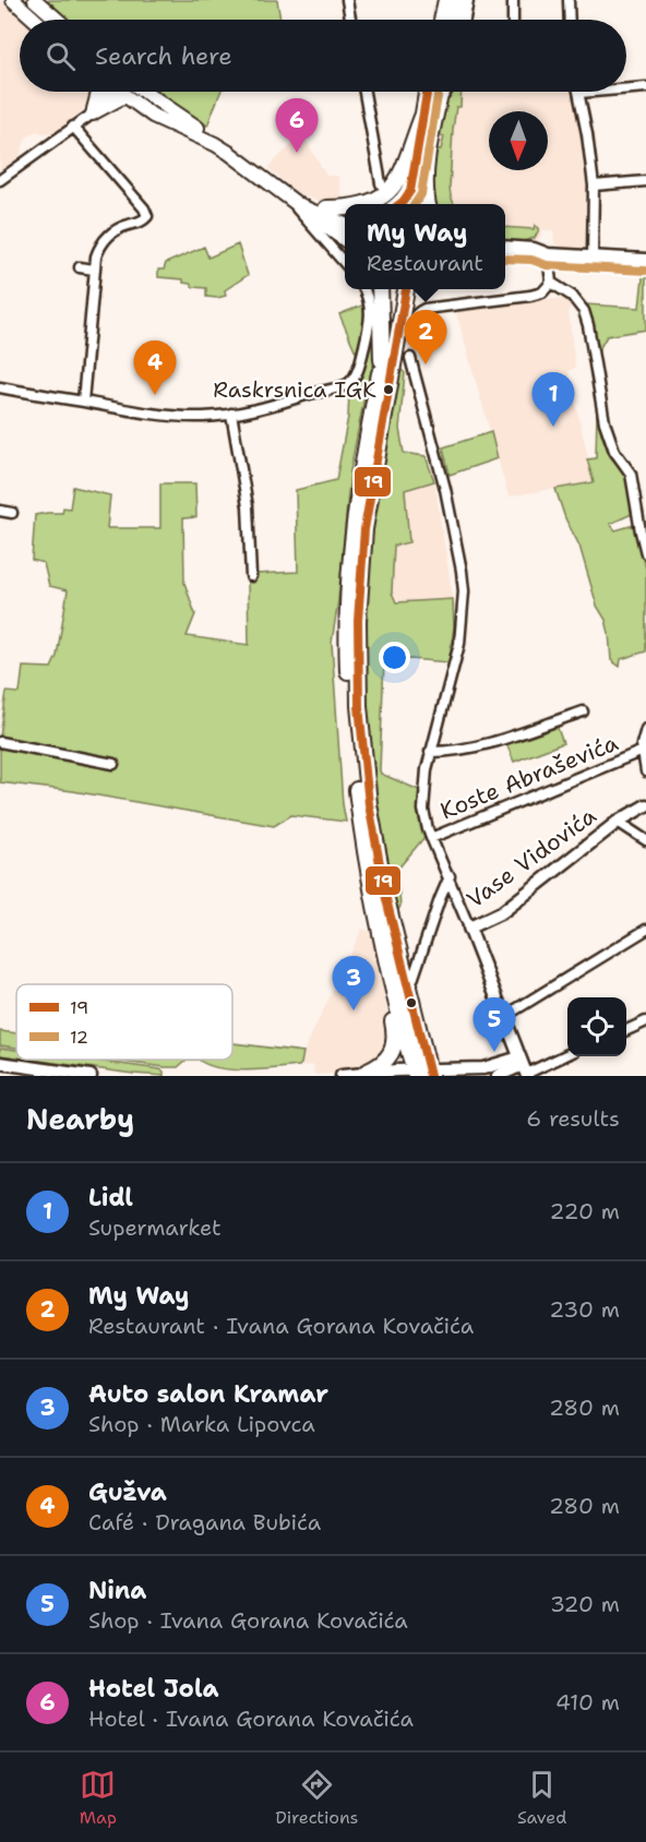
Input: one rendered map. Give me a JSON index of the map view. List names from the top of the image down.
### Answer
{
  "streets": {
    "street": ["Koste Abraševića", "Vase Vidovića"]
  },
  "places": ["Raskrsnica IGK"],
  "lines": ["transit line 19", "transit line 12"],
  "legend": ["19", "12"],
  "north": "bottom",
  "page": {
    "search": "Search here",
    "pins": [
      "6",
      "2",
      "4",
      "1",
      "3",
      "5"
    ],
    "popup": ["My Way", "Restaurant"],
    "heading": ["Nearby", "6 results"],
    "list": [
      {
        "mark": "1",
        "name": "Lidl",
        "note": "Supermarket",
        "value": "220 m"
      },
      {
        "mark": "2",
        "name": "My Way",
        "note": "Restaurant · Ivana Gorana Kovačića",
        "value": "230 m"
      },
      {
        "mark": "3",
        "name": "Auto salon Kramar",
        "note": "Shop · Marka Lipovca",
        "value": "280 m"
      },
      {
        "mark": "4",
        "name": "Gužva",
        "note": "Café · Dragana Bubića",
        "value": "280 m"
      },
      {
        "mark": "5",
        "name": "Nina",
        "note": "Shop · Ivana Gorana Kovačića",
        "value": "320 m"
      },
      {
        "mark": "6",
        "name": "Hotel Jola",
        "note": "Hotel · Ivana Gorana Kovačića",
        "value": "410 m"
      }
    ],
    "nav": ["Map", "Directions", "Saved"]
  }
}
